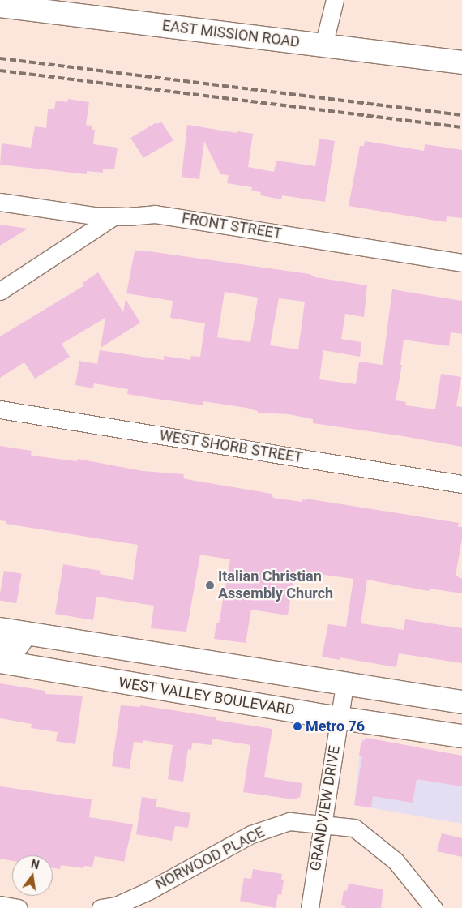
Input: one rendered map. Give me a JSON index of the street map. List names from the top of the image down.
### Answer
{
  "streets": {
    "main road": ["EAST MISSION ROAD", "WEST VALLEY BOULEVARD"],
    "street": [
      "FRONT STREET",
      "WEST SHORB STREET",
      "GRANDVIEW DRIVE",
      "NORWOOD PLACE"
    ]
  },
  "crossings": [
    ["WEST VALLEY BOULEVARD", "GRANDVIEW DRIVE"],
    ["GRANDVIEW DRIVE", "NORWOOD PLACE"]
  ],
  "places": ["Italian Christian Assembly Church", "Metro 76"],
  "north": "top"
}
